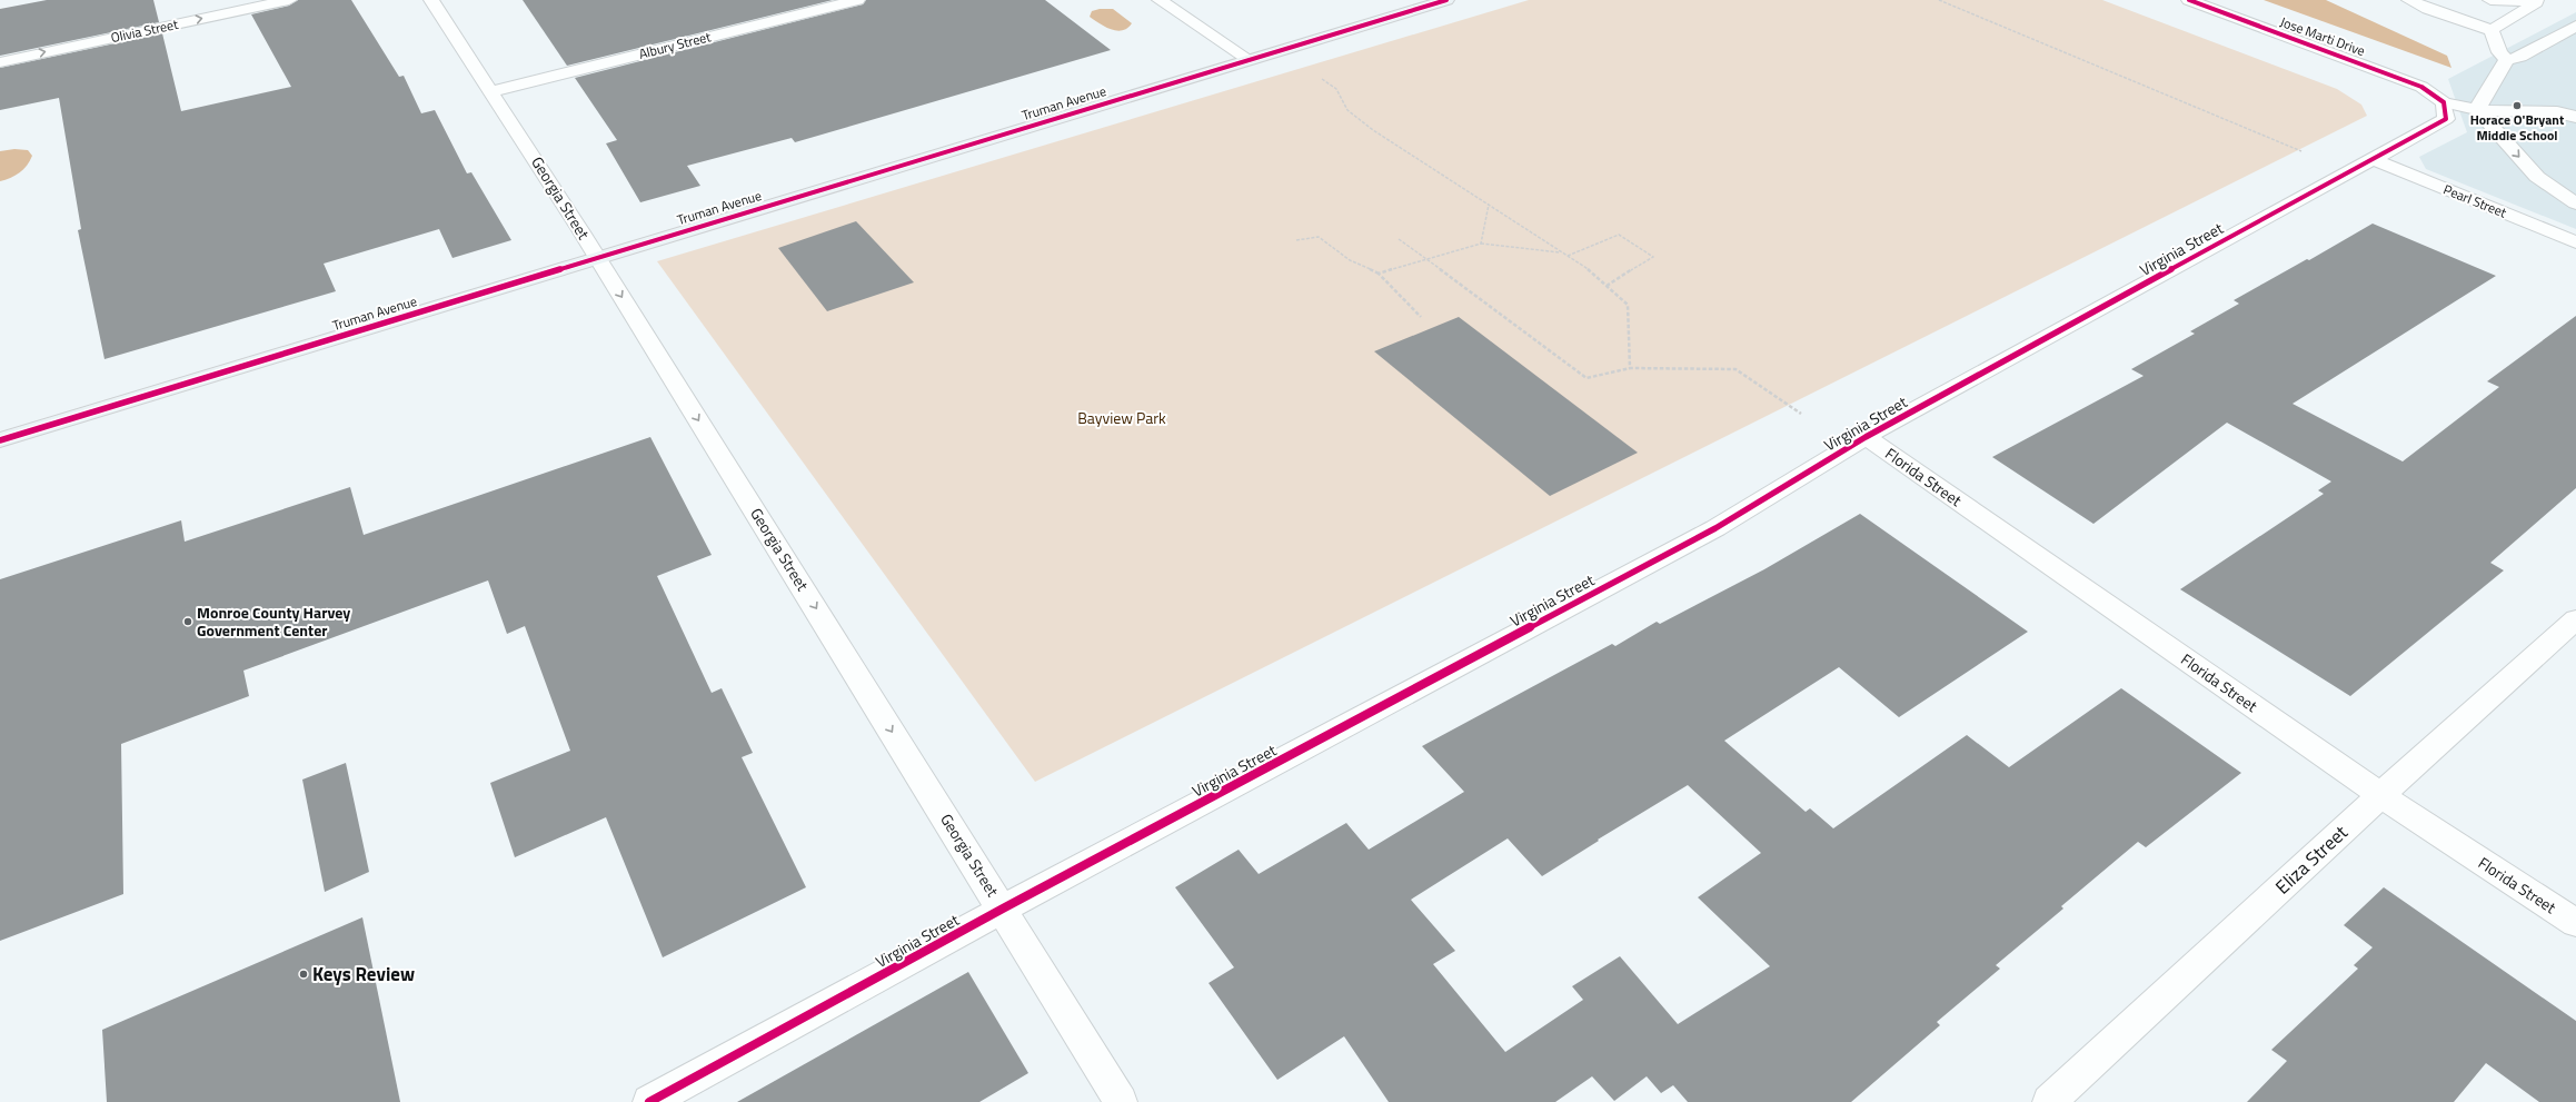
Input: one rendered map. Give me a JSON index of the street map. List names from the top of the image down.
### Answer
{
  "streets": {
    "main road": ["Truman Avenue"],
    "street": [
      "Olivia Street",
      "Jose Marti Drive",
      "Albury Street",
      "Georgia Street",
      "Pearl Street",
      "Virginia Street",
      "Florida Street",
      "Eliza Street"
    ]
  },
  "crossings": [
    ["Jose Marti Drive", "Virginia Street"],
    ["Albury Street", "Georgia Street"],
    ["Truman Avenue", "Georgia Street"],
    ["Georgia Street", "Virginia Street"],
    ["Pearl Street", "Virginia Street"],
    ["Virginia Street", "Florida Street"],
    ["Florida Street", "Eliza Street"]
  ],
  "one_way": ["Olivia Street", "Georgia Street"],
  "parks": ["Bayview Park"],
  "places": ["Horace O'Bryant Middle School", "Monroe County Harvey Government Center", "Keys Review"]
}
